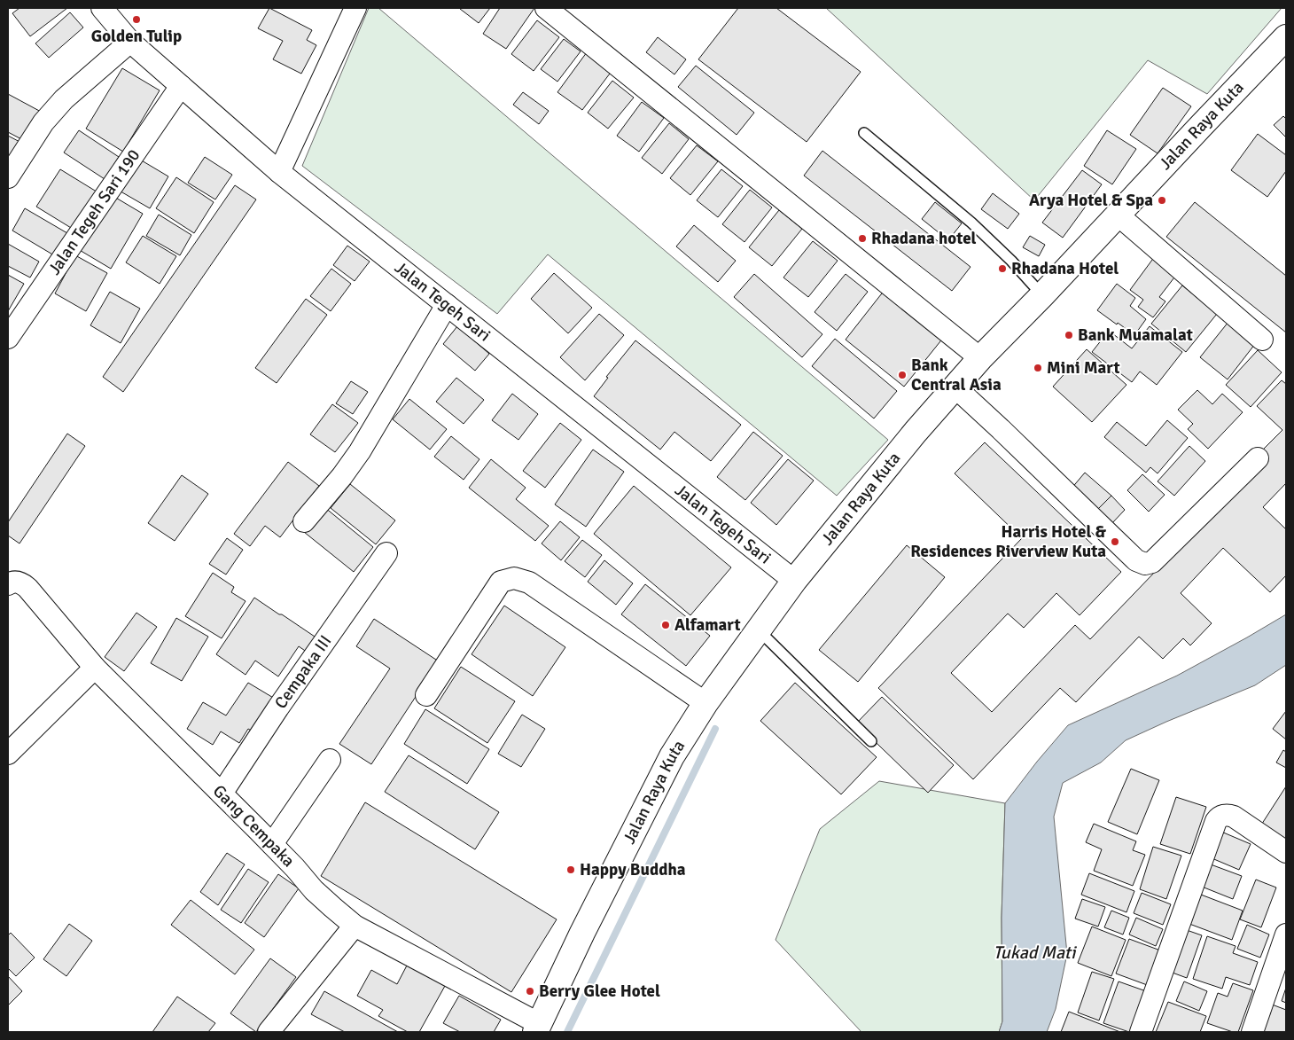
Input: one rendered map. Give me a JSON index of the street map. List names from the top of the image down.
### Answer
{
  "streets": {
    "main road": ["Jalan Raya Kuta"],
    "street": [
      "Jalan Tegeh Sari 190",
      "Jalan Tegeh Sari",
      "Cempaka III",
      "Gang Cempaka"
    ]
  },
  "crossings": [
    ["Jalan Raya Kuta", "Jalan Tegeh Sari"],
    ["Jalan Raya Kuta", "Gang Cempaka"],
    ["Jalan Tegeh Sari 190", "Jalan Tegeh Sari"],
    ["Cempaka III", "Gang Cempaka"]
  ],
  "water": ["Tukad Mati"],
  "places": [
    "Golden Tulip",
    "Arya Hotel & Spa",
    "Rhadana hotel",
    "Rhadana Hotel",
    "Bank Muamalat",
    "Mini Mart",
    "Bank Central Asia",
    "Harris Hotel & Residences Riverview Kuta",
    "Alfamart",
    "Happy Buddha",
    "Berry Glee Hotel"
  ]
}
